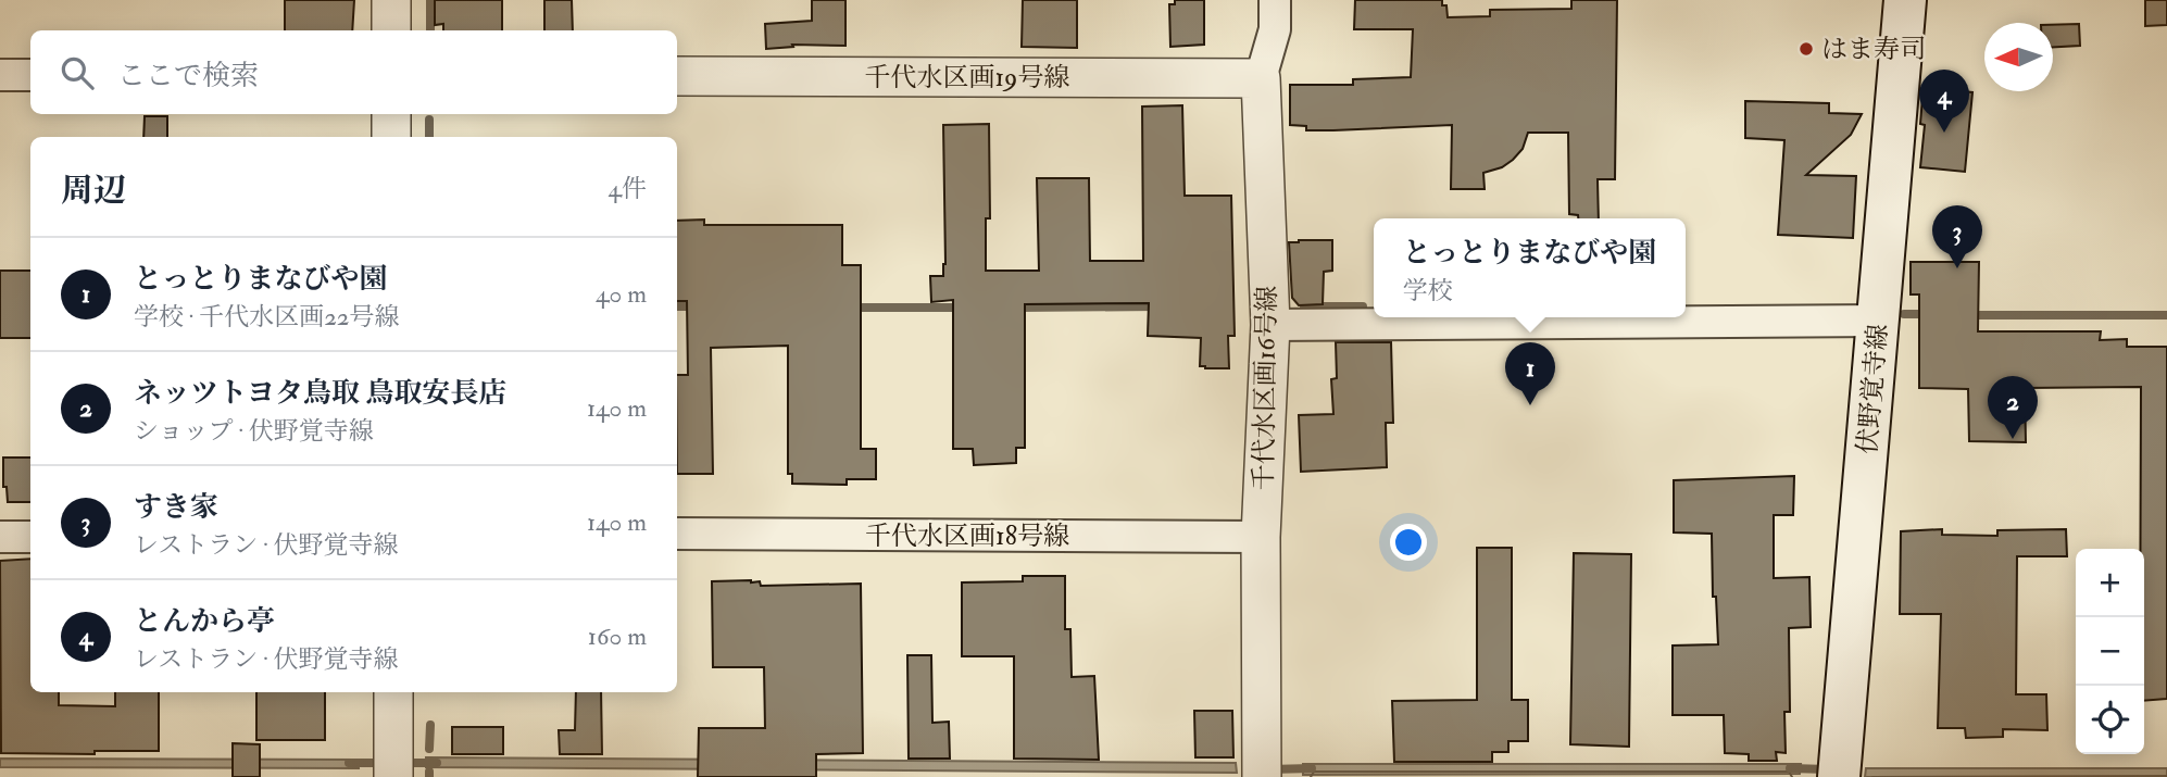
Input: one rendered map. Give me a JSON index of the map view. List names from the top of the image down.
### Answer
{
  "streets": {
    "main road": ["伏野覚寺線"],
    "street": ["千代水区画19号線", "千代水区画16号線", "千代水区画18号線"]
  },
  "crossings": [
    ["千代水区画19号線", "千代水区画16号線"],
    ["千代水区画16号線", "千代水区画18号線"]
  ],
  "places": ["はま寿司"],
  "north": "left",
  "page": {
    "search": "ここで検索",
    "pins": [
      "4",
      "3",
      "1",
      "2"
    ],
    "heading": ["周辺", "4件"],
    "popup": ["とっとりまなびや園", "学校"],
    "list": [
      {
        "mark": "1",
        "name": "とっとりまなびや園",
        "note": "学校 · 千代水区画22号線",
        "value": "40 m"
      },
      {
        "mark": "2",
        "name": "ネッツトヨタ鳥取 鳥取安長店",
        "note": "ショップ · 伏野覚寺線",
        "value": "140 m"
      },
      {
        "mark": "3",
        "name": "すき家",
        "note": "レストラン · 伏野覚寺線",
        "value": "140 m"
      },
      {
        "mark": "4",
        "name": "とんから亭",
        "note": "レストラン · 伏野覚寺線",
        "value": "160 m"
      }
    ],
    "map_buttons": ["+", "−"]
  }
}
